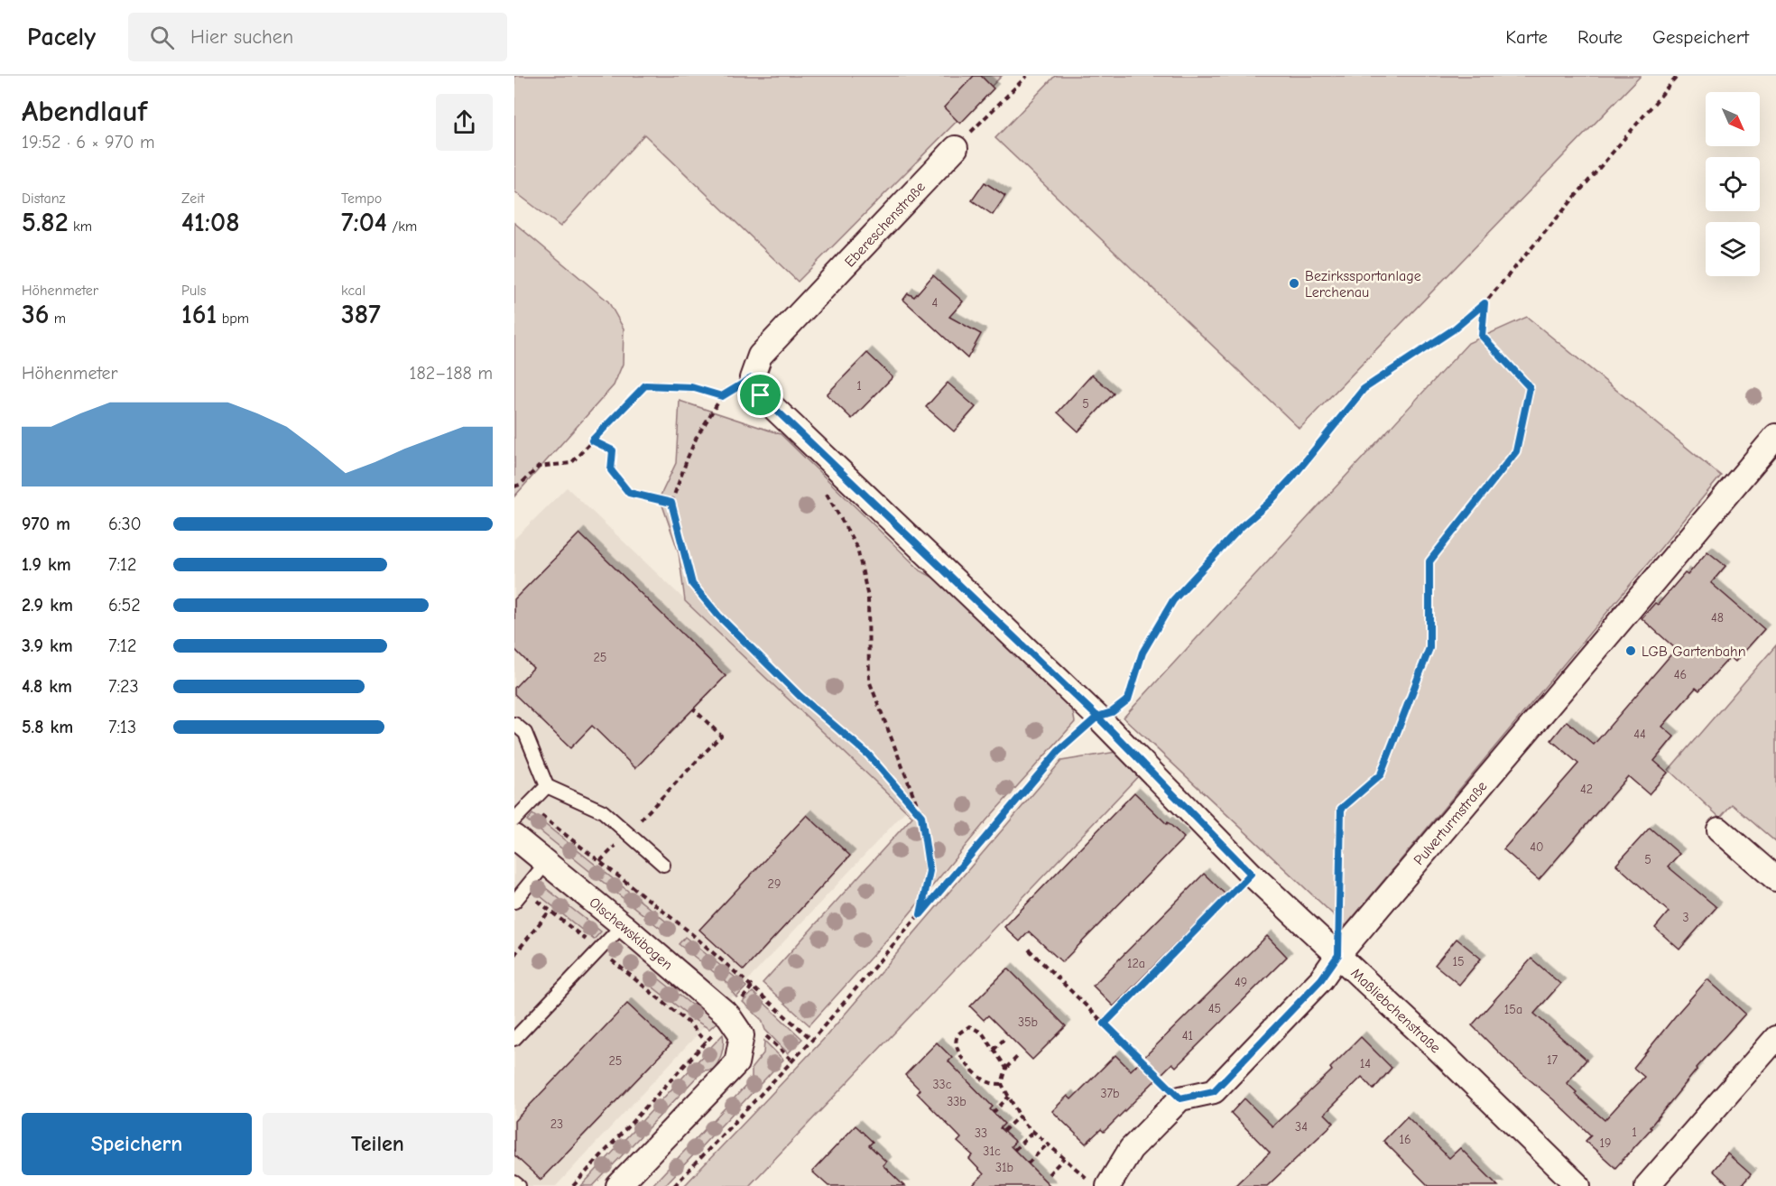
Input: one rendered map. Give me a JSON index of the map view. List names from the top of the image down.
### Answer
{
  "streets": {
    "street": [
      "Ebereschenstraße",
      "Pulverturmstraße",
      "Olschewskibogen",
      "Maßliebchenstraße"
    ]
  },
  "crossings": [
    ["Ebereschenstraße", "Maßliebchenstraße"],
    ["Pulverturmstraße", "Maßliebchenstraße"]
  ],
  "places": ["Bezirkssportanlage Lerchenau", "LGB Gartenbahn"],
  "house_numbers": [
    "4",
    "1",
    "5",
    "48",
    "25",
    "46",
    "44",
    "42",
    "40",
    "5",
    "29",
    "3",
    "15",
    "12a",
    "49",
    "45",
    "15a",
    "35b",
    "41",
    "17",
    "25",
    "14",
    "33c",
    "37b",
    "33b",
    "23",
    "34",
    "1",
    "33",
    "16",
    "19",
    "31c",
    "31b"
  ],
  "north": "bottom right",
  "page": {
    "header": "Pacely",
    "search": "Hier suchen",
    "nav": ["Karte", "Route", "Gespeichert"],
    "heading": ["Abendlauf", "19:52 · 6 × 970 m"],
    "stats": [
      ["Distanz", "5.82 km"],
      ["Zeit", "41:08"],
      ["Tempo", "7:04 /km"],
      ["Höhenmeter", "36 m"],
      ["Puls", "161 bpm"],
      ["kcal", "387"]
    ],
    "chart": ["Höhenmeter", "182–188 m"],
    "list": [
      {
        "name": "970 m",
        "note": "6:30"
      },
      {
        "name": "1.9 km",
        "note": "7:12"
      },
      {
        "name": "2.9 km",
        "note": "6:52"
      },
      {
        "name": "3.9 km",
        "note": "7:12"
      },
      {
        "name": "4.8 km",
        "note": "7:23"
      },
      {
        "name": "5.8 km",
        "note": "7:13"
      }
    ],
    "buttons": ["Speichern", "Teilen"]
  }
}
